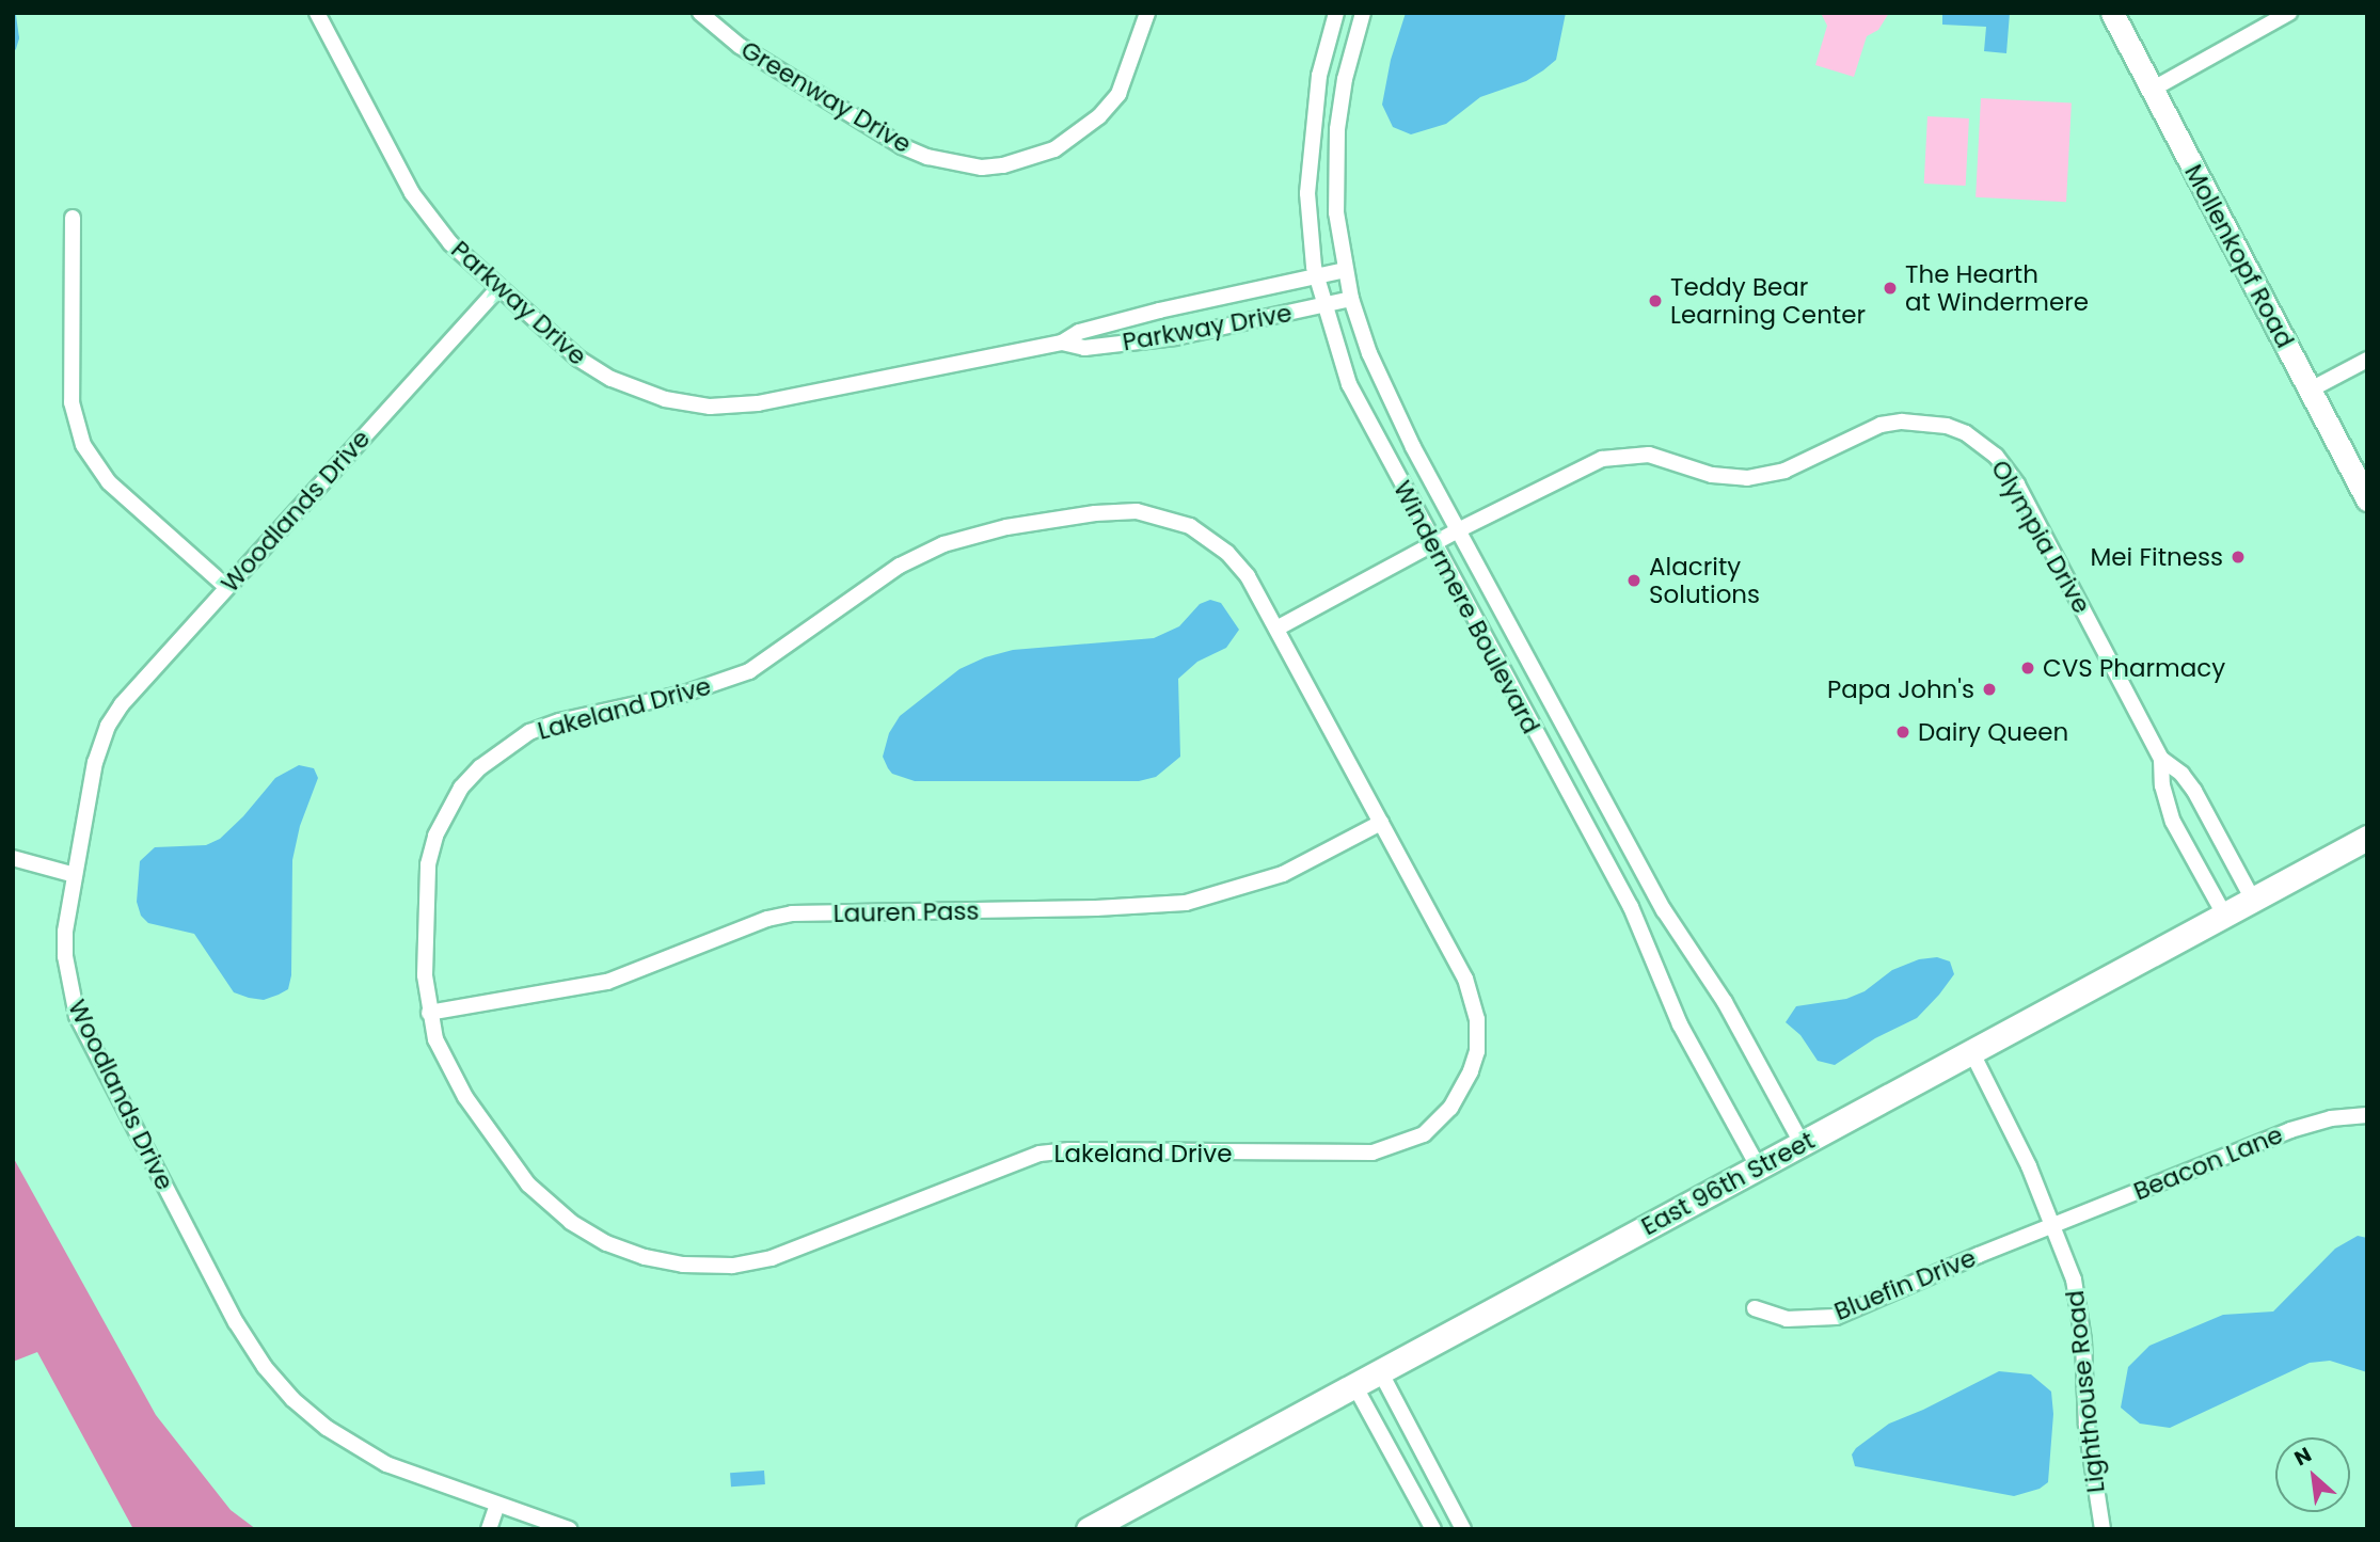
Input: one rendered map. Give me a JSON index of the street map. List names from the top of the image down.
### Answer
{
  "streets": {
    "main road": ["East 96th Street"],
    "street": [
      "Greenway Drive",
      "Mollenkopf Road",
      "Parkway Drive",
      "Woodlands Drive",
      "Olympia Drive",
      "Windermere Boulevard",
      "Lakeland Drive",
      "Lauren Pass",
      "Beacon Lane",
      "Bluefin Drive",
      "Lighthouse Road"
    ]
  },
  "crossings": [
    ["Parkway Drive", "Woodlands Drive"],
    ["Parkway Drive", "Windermere Boulevard"],
    ["Olympia Drive", "Windermere Boulevard"],
    ["Olympia Drive", "Lakeland Drive"],
    ["Olympia Drive", "East 96th Street"],
    ["Windermere Boulevard", "East 96th Street"],
    ["Lakeland Drive", "Lauren Pass"],
    ["Beacon Lane", "Bluefin Drive"],
    ["Beacon Lane", "Lighthouse Road"],
    ["East 96th Street", "Lighthouse Road"],
    ["Bluefin Drive", "Lighthouse Road"]
  ],
  "places": [
    "The Hearth at Windermere",
    "Teddy Bear Learning Center",
    "Mei Fitness",
    "Alacrity Solutions",
    "CVS Pharmacy",
    "Papa John's",
    "Dairy Queen"
  ],
  "north": "top left"
}
